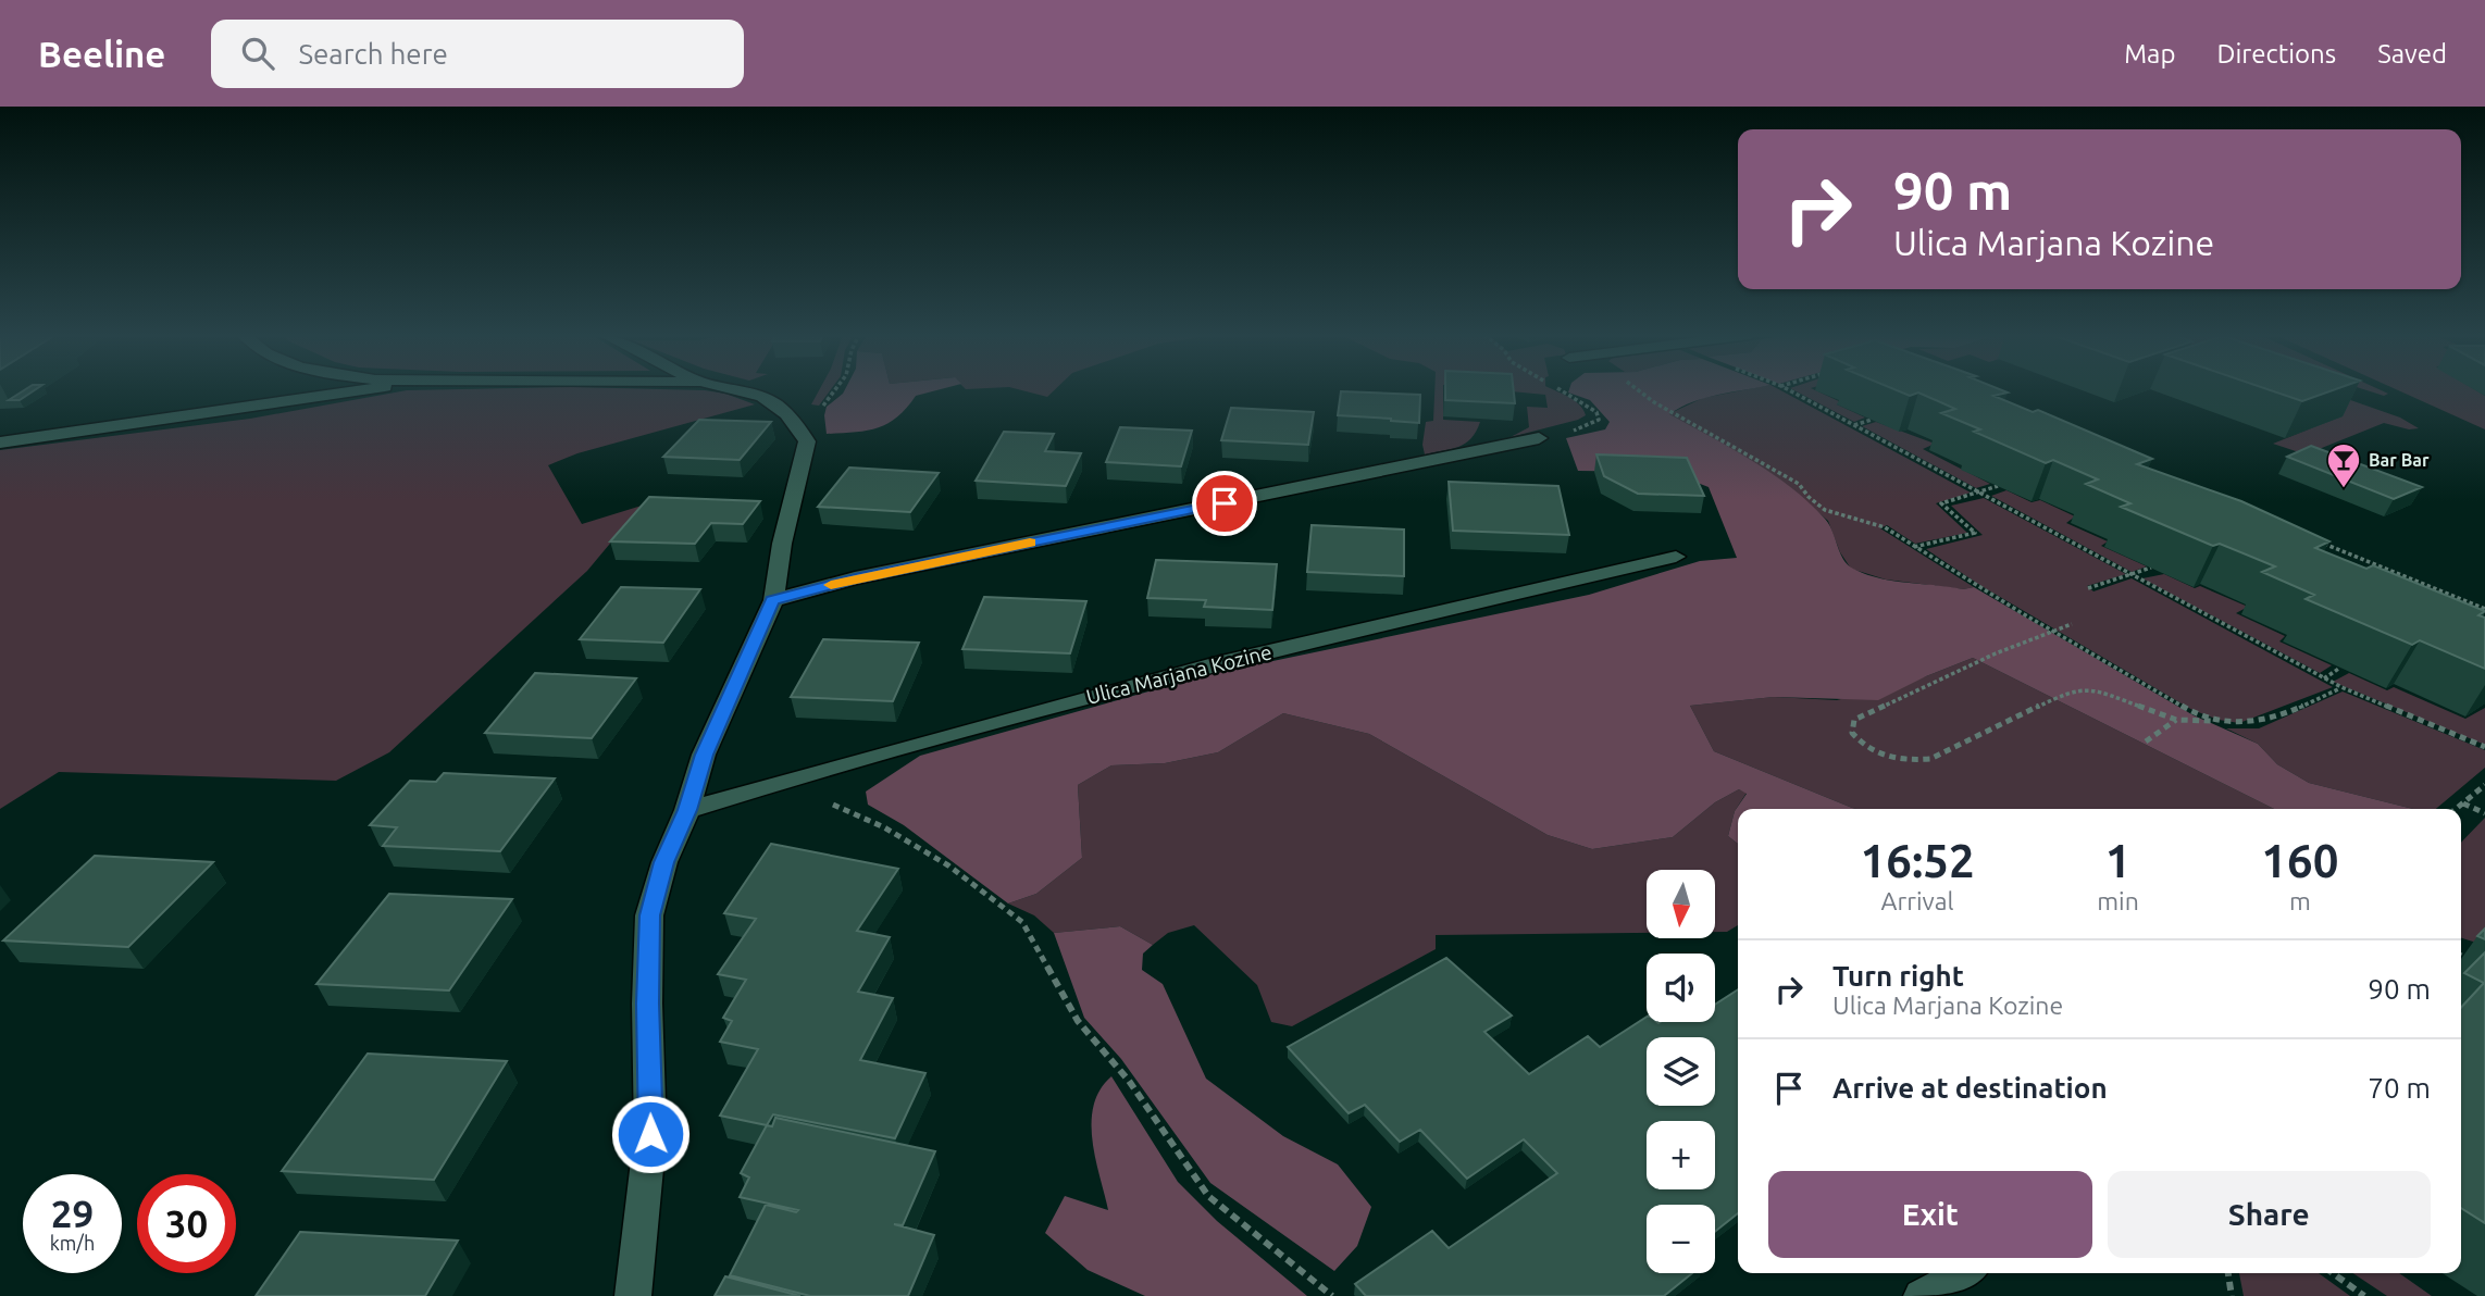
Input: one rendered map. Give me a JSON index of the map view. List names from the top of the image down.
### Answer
{
  "streets": {
    "street": ["Ulica Marjana Kozine"]
  },
  "places": {
    "bar": ["Bar Bar"]
  },
  "north": "bottom",
  "page": {
    "header": "Beeline",
    "search": "Search here",
    "nav": ["Map", "Directions", "Saved"],
    "turn": ["90 m", "Ulica Marjana Kozine"],
    "eta": [
      "16:52",
      "Arrival",
      "1",
      "min",
      "160",
      "m"
    ],
    "map_buttons": ["+", "−"],
    "list": [
      {
        "name": "Turn right",
        "note": "Ulica Marjana Kozine",
        "value": "90 m"
      },
      {
        "name": "Arrive at destination",
        "value": "70 m"
      }
    ],
    "buttons": ["Exit", "Share"],
    "speed": "29 km/h",
    "limit": "30"
  }
}
